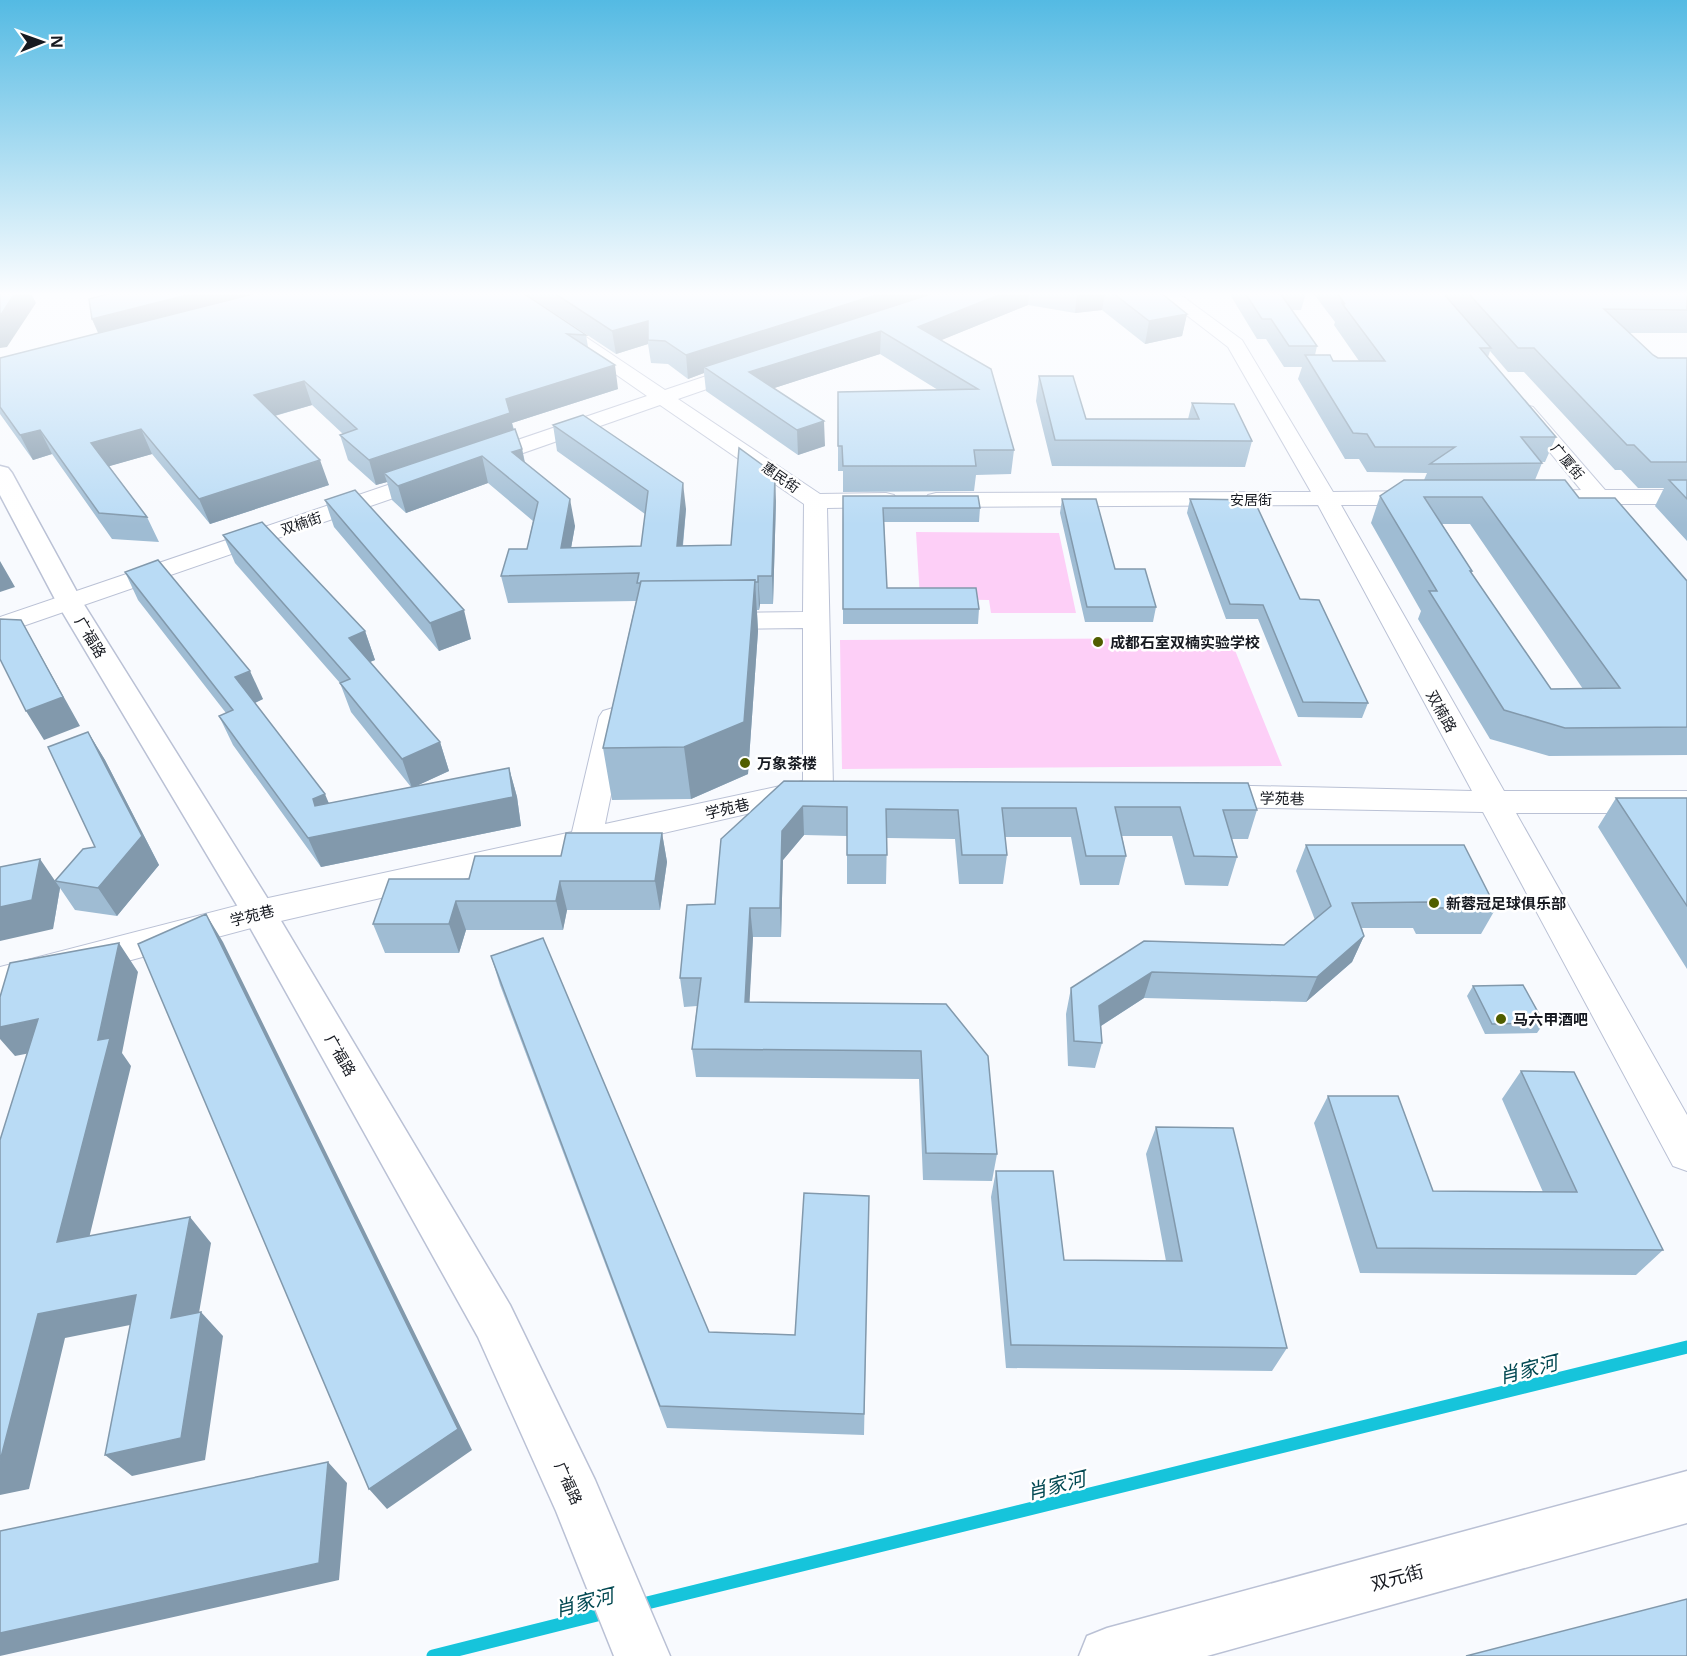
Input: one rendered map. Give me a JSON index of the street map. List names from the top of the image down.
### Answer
{
  "streets": {
    "street": [
      "广厦街",
      "惠民街",
      "安居街",
      "双楠街",
      "广福路",
      "双楠路",
      "学苑巷",
      "双元街"
    ]
  },
  "crossings": [
    ["惠民街", "安居街"],
    ["惠民街", "双楠街"],
    ["惠民街", "学苑巷"],
    ["安居街", "双楠路"],
    ["双楠街", "广福路"],
    ["广福路", "学苑巷"],
    ["双楠路", "学苑巷"]
  ],
  "water": ["肖家河"],
  "places": [
    "成都石室双楠实验学校",
    "万象茶楼",
    "新蓉冠足球俱乐部",
    "马六甲酒吧"
  ],
  "north": "right"
}
